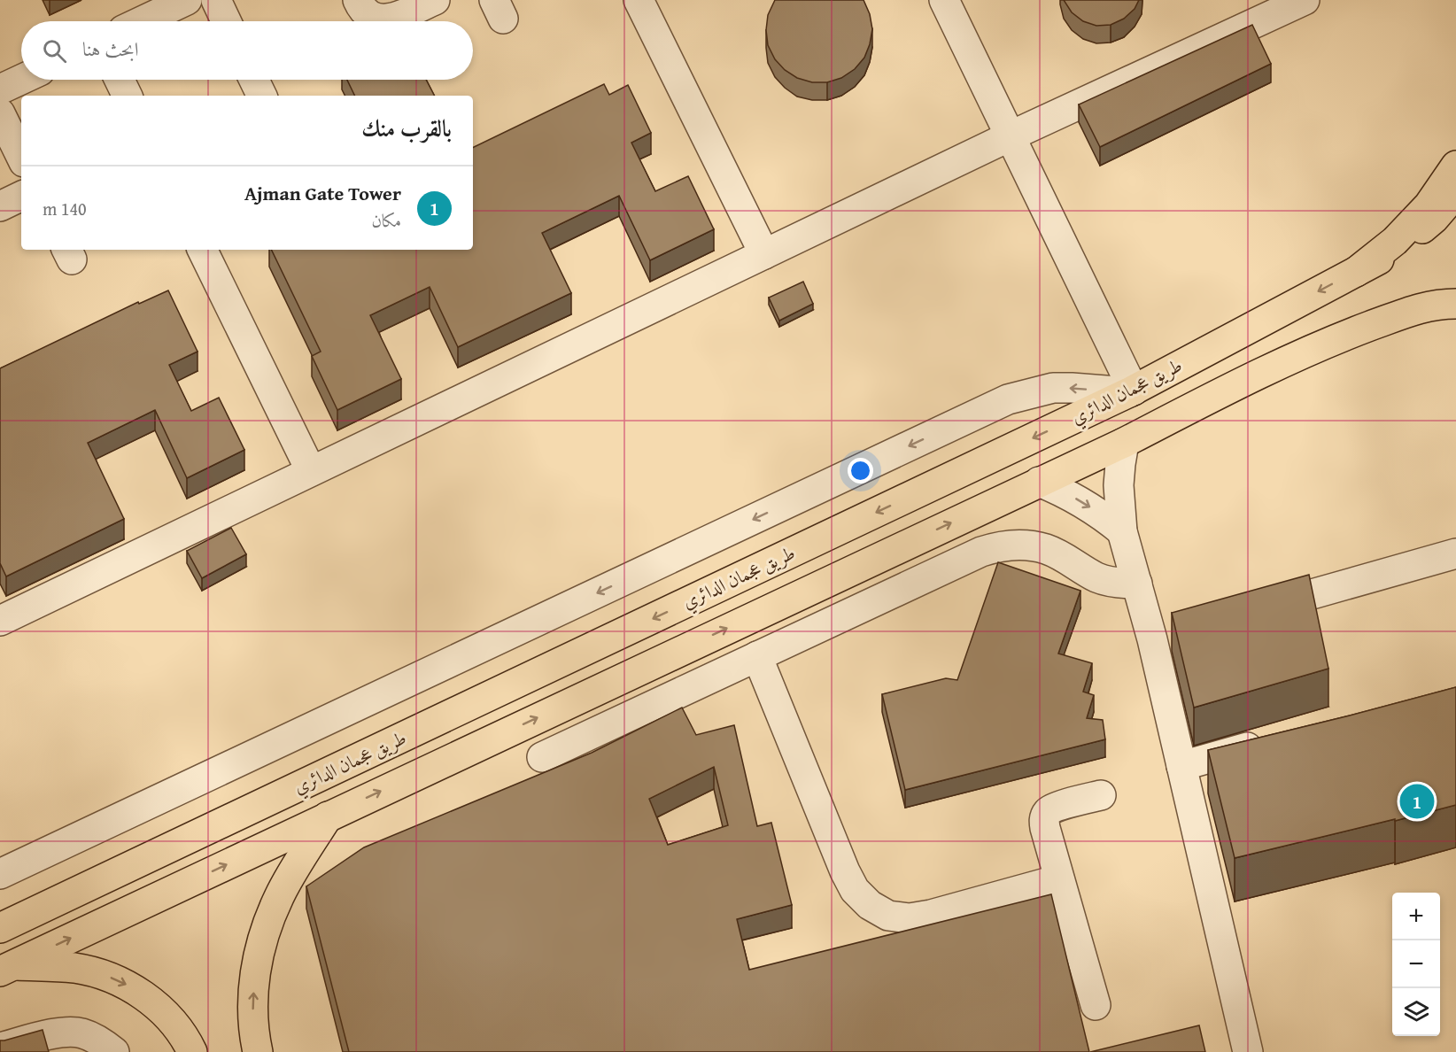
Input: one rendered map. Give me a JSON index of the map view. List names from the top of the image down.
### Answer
{
  "streets": {
    "main road": ["طريق عجمان الدائري"]
  },
  "page": {
    "search": "ابحث هنا",
    "heading": "بالقرب منك",
    "list": [
      {
        "mark": "1",
        "name": "Ajman Gate Tower",
        "note": "مكان",
        "value": "140 m"
      }
    ],
    "pins": "1",
    "map_buttons": ["+", "−"]
  }
}
